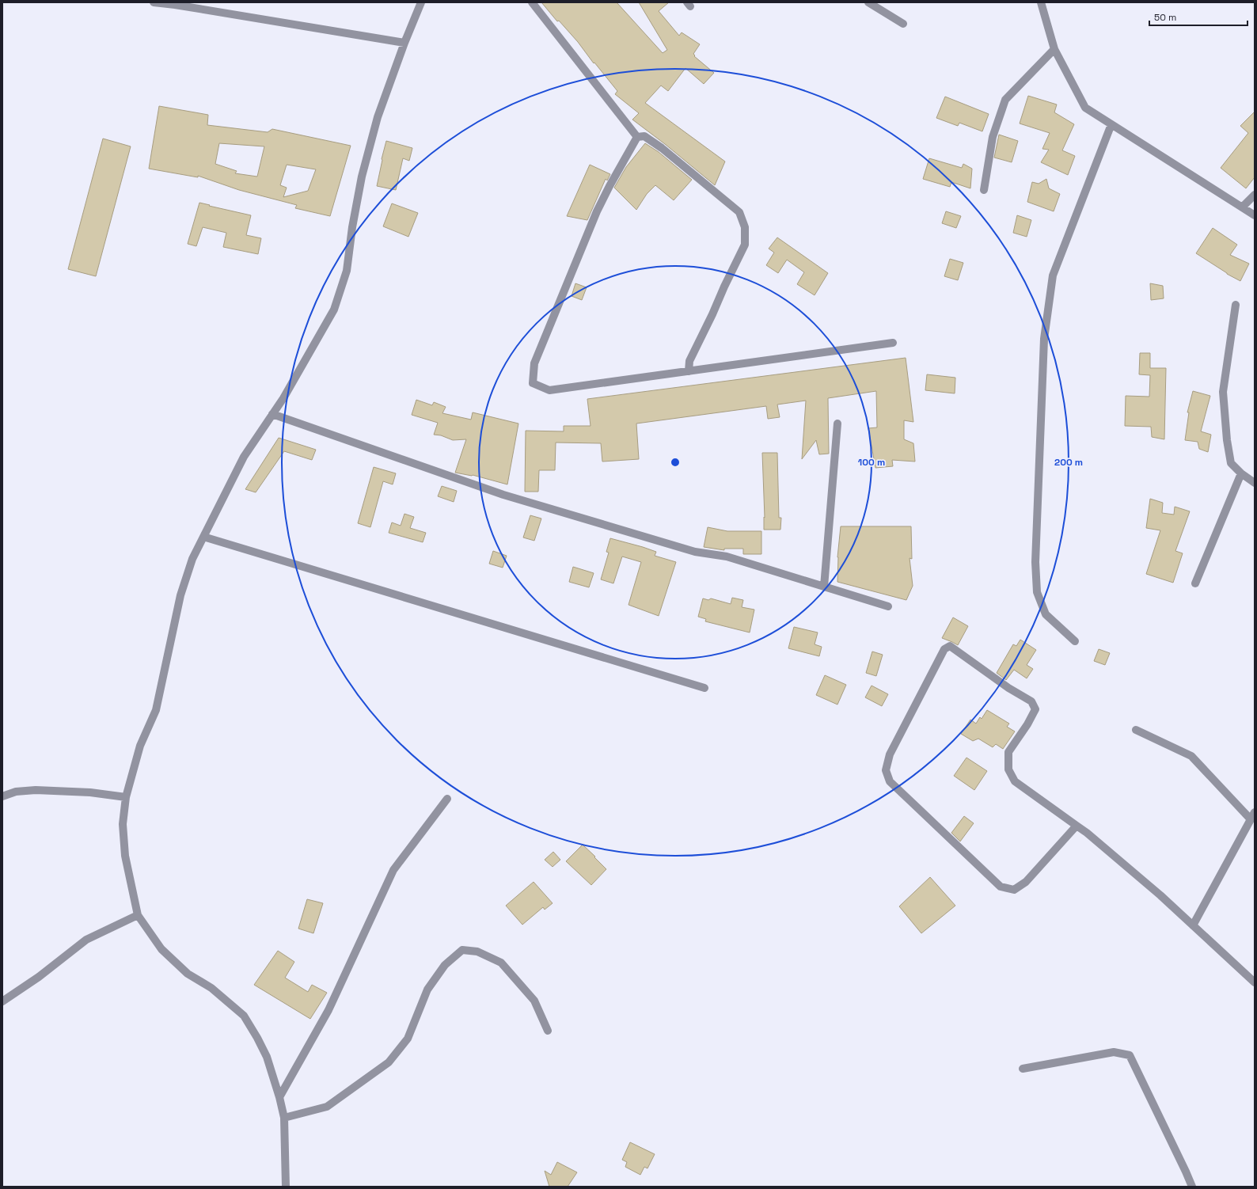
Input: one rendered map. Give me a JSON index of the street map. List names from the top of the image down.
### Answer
{
  "scale_bar": "50 m",
  "rings": ["100 m", "200 m"]
}
